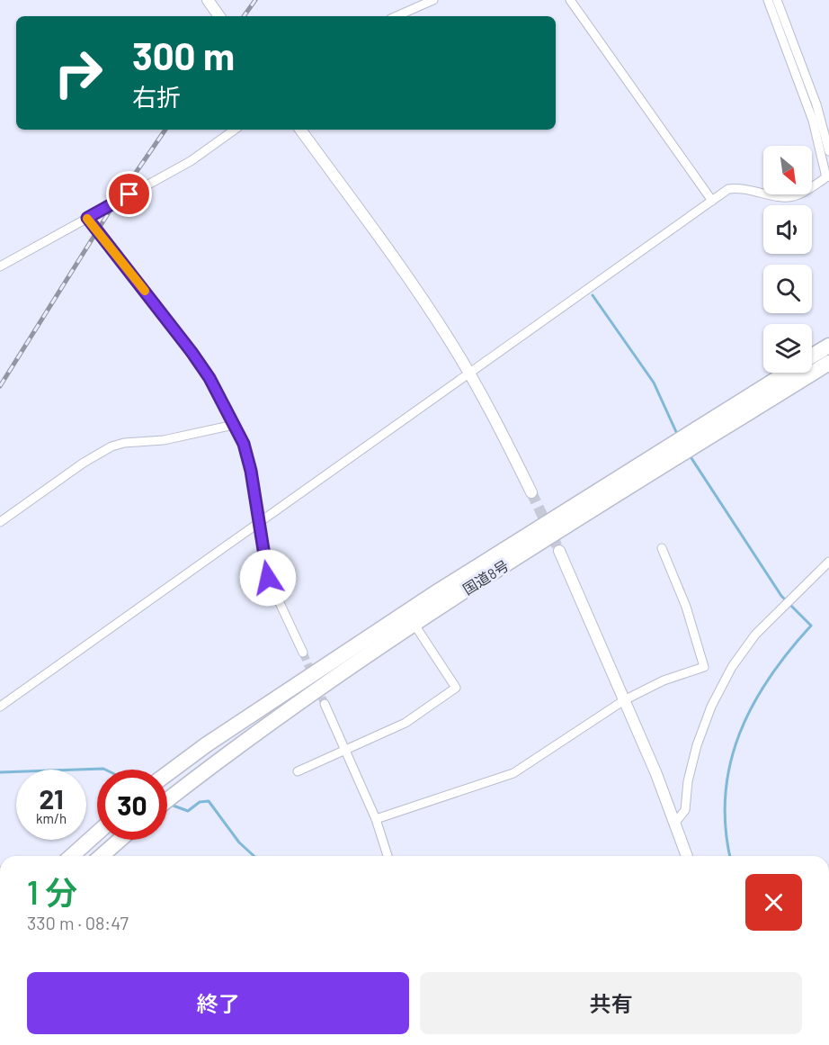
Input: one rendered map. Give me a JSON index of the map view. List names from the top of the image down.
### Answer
{
  "streets": {
    "highway": ["国道8号"]
  },
  "north": "bottom right",
  "page": {
    "turn": ["300 m", "右折"],
    "speed": "21 km/h",
    "limit": "30",
    "heading": ["1 分", "330 m · 08:47"],
    "buttons": ["終了", "共有"]
  }
}
